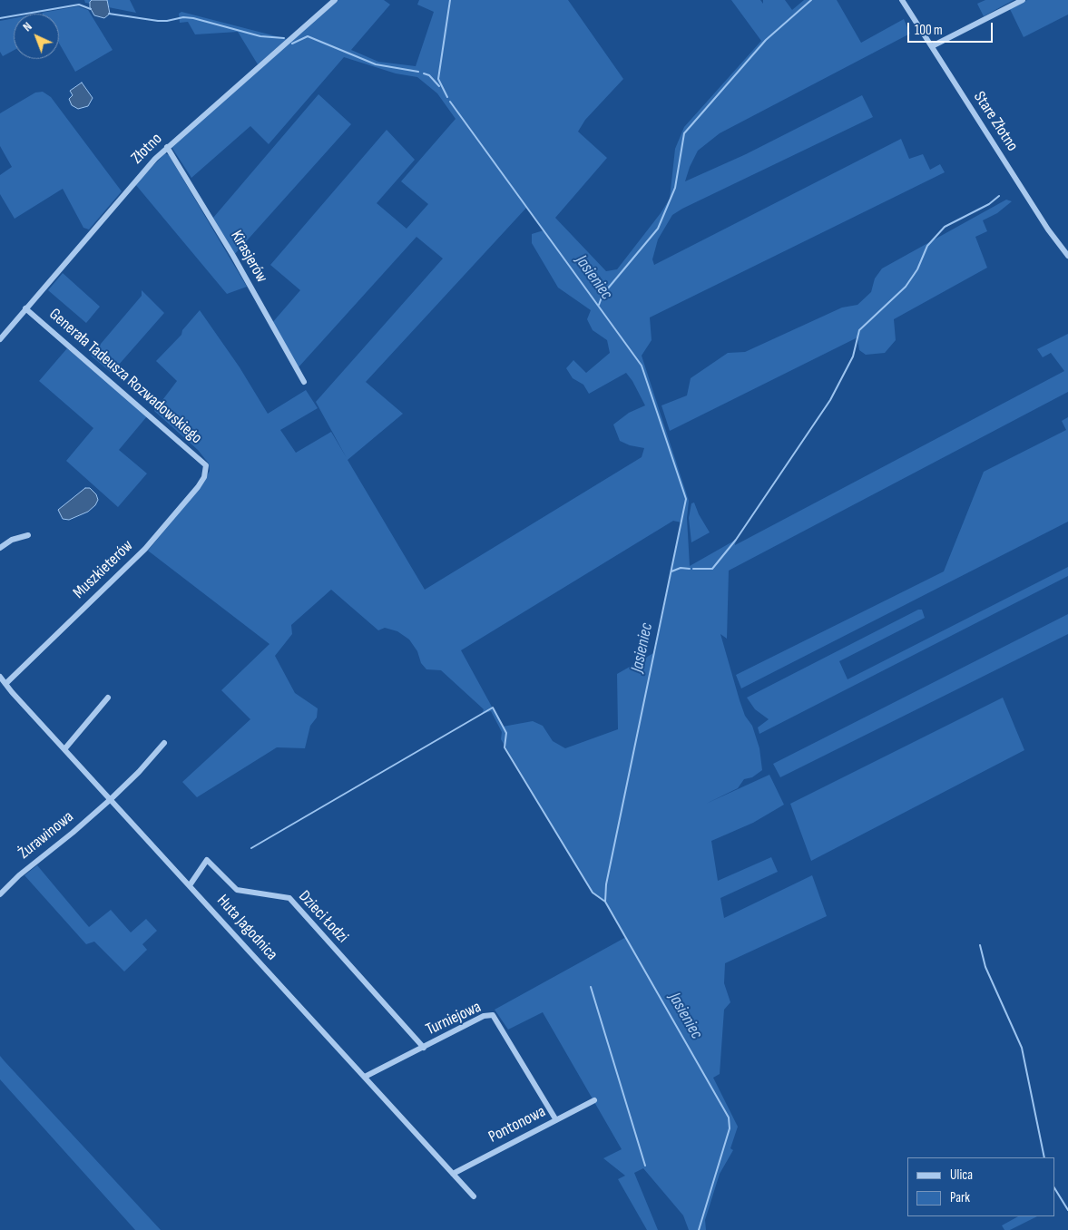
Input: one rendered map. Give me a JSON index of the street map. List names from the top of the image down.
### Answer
{
  "streets": {
    "street": [
      "Stare Złotno",
      "Złotno",
      "Kirasjerów",
      "Generała Tadeusza Rozwadowskiego",
      "Muszkieterów",
      "Żurawinowa",
      "Dzieci Łodzi",
      "Huta Jagodnica",
      "Turniejowa",
      "Pontonowa"
    ]
  },
  "crossings": [
    ["Złotno", "Kirasjerów"],
    ["Złotno", "Generała Tadeusza Rozwadowskiego"],
    ["Generała Tadeusza Rozwadowskiego", "Muszkieterów"],
    ["Muszkieterów", "Huta Jagodnica"],
    ["Żurawinowa", "Huta Jagodnica"],
    ["Dzieci Łodzi", "Huta Jagodnica"],
    ["Dzieci Łodzi", "Turniejowa"],
    ["Huta Jagodnica", "Turniejowa"],
    ["Huta Jagodnica", "Pontonowa"],
    ["Turniejowa", "Pontonowa"]
  ],
  "water": ["Jasieniec"],
  "legend": ["Ulica", "Park"],
  "scale_bar": "100 m",
  "north": "top left"
}
